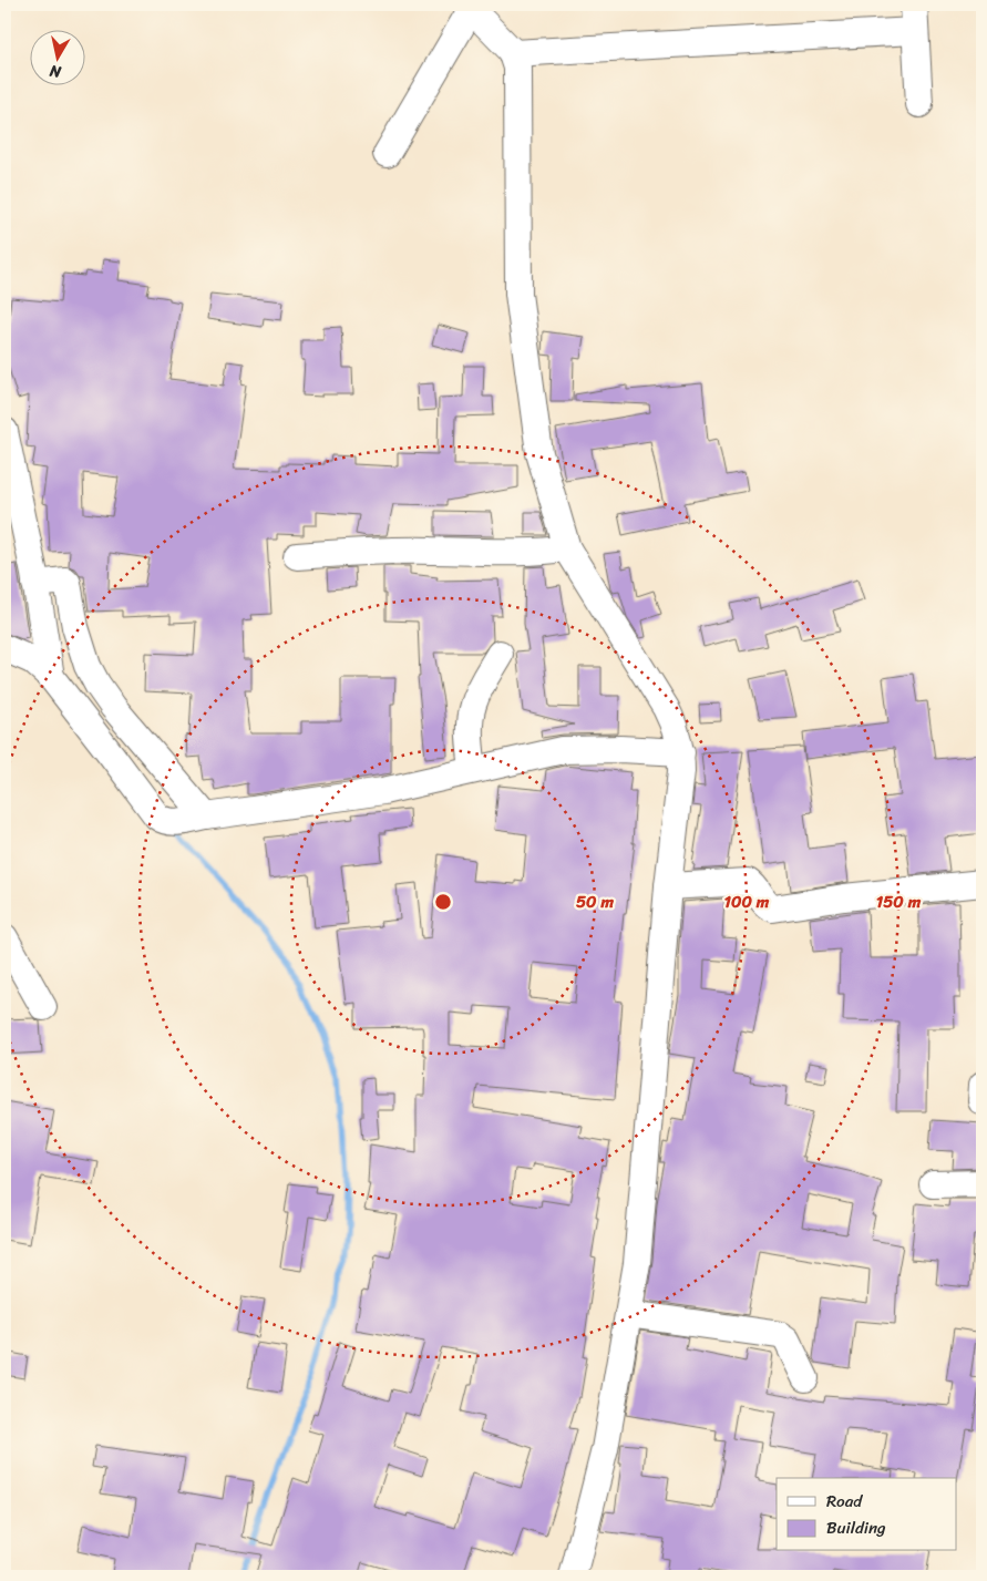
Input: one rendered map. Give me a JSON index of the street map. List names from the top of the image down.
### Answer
{
  "legend": ["Road", "Building"],
  "north": "bottom",
  "rings": ["50 m", "100 m", "150 m"]
}
